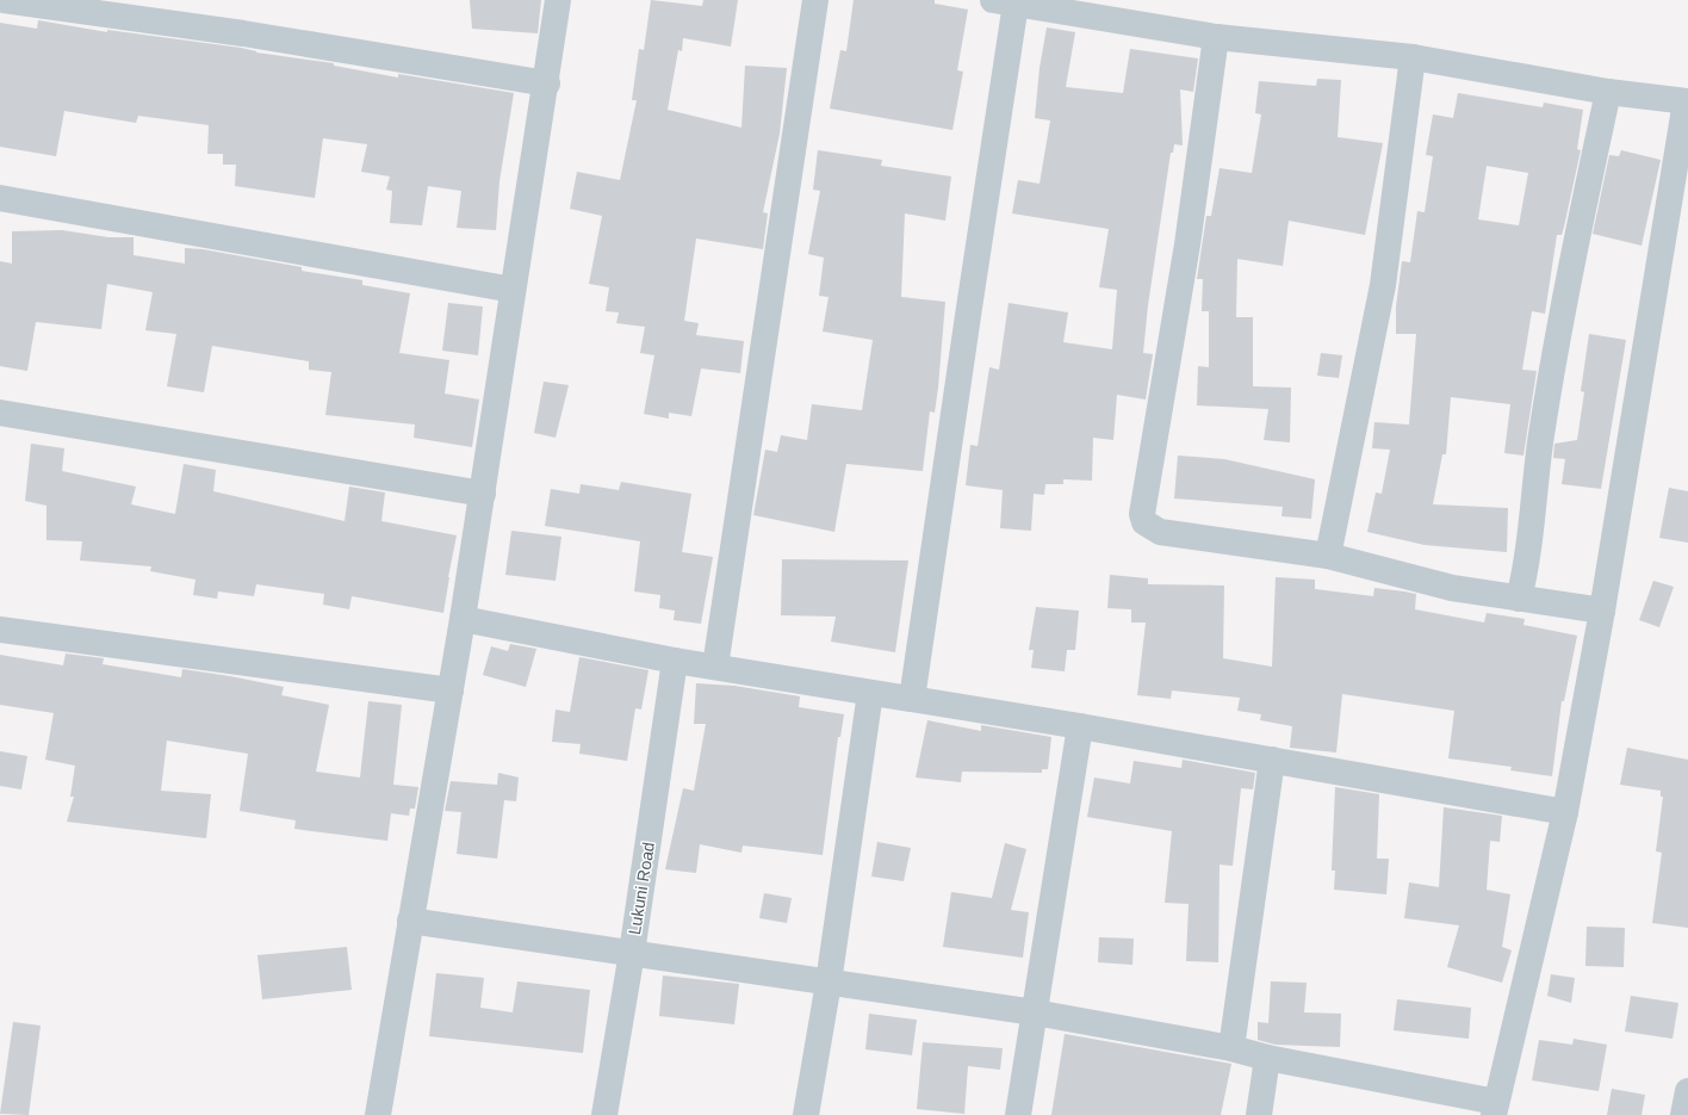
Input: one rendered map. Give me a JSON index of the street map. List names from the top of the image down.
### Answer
{
  "streets": {
    "street": ["Lukuni Road"]
  }
}
